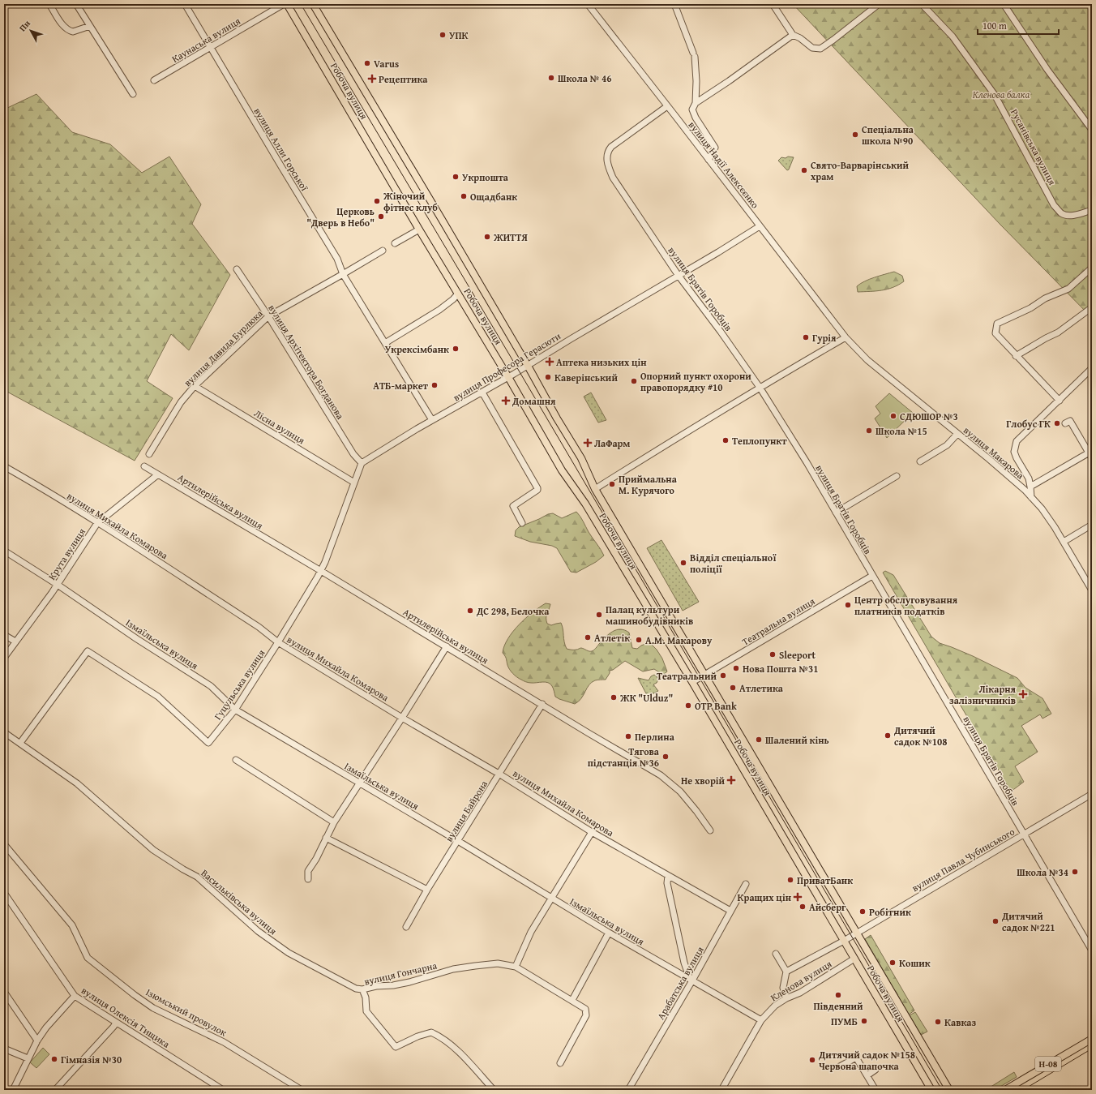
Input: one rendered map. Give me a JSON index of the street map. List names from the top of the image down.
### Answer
{
  "streets": {
    "main road": ["Робоча вулиця", "Н-08"],
    "street": [
      "Каунаська вулиця",
      "Русанівська вулиця",
      "вулиця Алли Горської",
      "вулиця Надії Алексєєнко",
      "вулиця Братів Горобців",
      "вулиця Давида Бурлюка",
      "вулиця Архітектора Богданова",
      "вулиця Професора Герасюти",
      "Лісна вулиця",
      "вулиця Макарова",
      "Артилерійська вулиця",
      "вулиця Михайла Комарова",
      "Крута вулиця",
      "Театральна вулиця",
      "Ізмаїльська вулиця",
      "Гуцульська вулиця",
      "вулиця Байрона",
      "вулиця Павла Чубинського",
      "Васильківська вулиця",
      "вулиця Гончарна",
      "Кленова вулиця",
      "Арабатська вулиця",
      "Ізюмський провулок",
      "вулиця Олексія Тищика"
    ]
  },
  "crossings": [
    ["Каунаська вулиця", "вулиця Алли Горської"],
    ["Робоча вулиця", "вулиця Професора Герасюти"],
    ["Робоча вулиця", "Театральна вулиця"],
    ["Робоча вулиця", "вулиця Павла Чубинського"],
    ["Робоча вулиця", "Кленова вулиця"],
    ["вулиця Алли Горської", "вулиця Давида Бурлюка"],
    ["вулиця Алли Горської", "вулиця Професора Герасюти"],
    ["вулиця Надії Алексєєнко", "вулиця Братів Горобців"],
    ["вулиця Надії Алексєєнко", "вулиця Професора Герасюти"],
    ["вулиця Надії Алексєєнко", "вулиця Макарова"],
    ["вулиця Братів Горобців", "вулиця Професора Герасюти"],
    ["вулиця Братів Горобців", "Театральна вулиця"],
    ["вулиця Братів Горобців", "вулиця Павла Чубинського"],
    ["вулиця Давида Бурлюка", "вулиця Архітектора Богданова"],
    ["вулиця Давида Бурлюка", "Лісна вулиця"],
    ["вулиця Архітектора Богданова", "вулиця Професора Герасюти"],
    ["Артилерійська вулиця", "Крута вулиця"],
    ["Артилерійська вулиця", "Гуцульська вулиця"],
    ["Артилерійська вулиця", "вулиця Байрона"],
    ["вулиця Михайла Комарова", "Крута вулиця"],
    ["вулиця Михайла Комарова", "Гуцульська вулиця"],
    ["вулиця Михайла Комарова", "вулиця Байрона"],
    ["вулиця Михайла Комарова", "Арабатська вулиця"],
    ["Крута вулиця", "Ізмаїльська вулиця"],
    ["Ізмаїльська вулиця", "Гуцульська вулиця"],
    ["Ізмаїльська вулиця", "вулиця Байрона"],
    ["Ізмаїльська вулиця", "Кленова вулиця"],
    ["Ізмаїльська вулиця", "Арабатська вулиця"],
    ["Гуцульська вулиця", "Васильківська вулиця"],
    ["Васильківська вулиця", "вулиця Гончарна"]
  ],
  "parks": ["Кленова балка"],
  "places": {
    "other": [
      "УПК",
      "Varus",
      "Школа № 46",
      "Спеціальна школа №90",
      "Свято-Варварінський храм",
      "Укрпошта",
      "Ощадбанк",
      "Жіночий фітнес клуб",
      "Церковь \"Дверь в Небо\"",
      "ЖИТТЯ",
      "Гурія",
      "Укрексімбанк",
      "Каверінський",
      "Опорний пункт охорони правопорядку #10",
      "АТБ-маркет",
      "СДЮШОР №3",
      "Глобус ГК",
      "Школа №15",
      "Теплопункт",
      "Приймальна М. Курячого",
      "Відділ спеціальної поліції",
      "Центр обслуговування платників податків",
      "ДС 298, Белочка",
      "Палац культури машинобудівників",
      "Атлетік",
      "А.М. Макарову",
      "Sleeport",
      "Нова Пошта №31",
      "Театральний",
      "Атлетика",
      "ЖК \"Ulduz\"",
      "OTP Bank",
      "Дитячий садок №108",
      "Перлина",
      "Шалений кінь",
      "Тягова пiдстанцiя №36",
      "Школа №34",
      "ПриватБанк",
      "Айсберг",
      "Робітник",
      "Дитячий садок №221",
      "Кошик",
      "Південний",
      "ПУМБ",
      "Кавказ",
      "Гімназія №30",
      "Дитячий садок №158 Червона шапочка"
    ],
    "health": [
      "Рецептика",
      "Аптека низьких цін",
      "Домашня",
      "ЛаФарм",
      "Лікарня залізничників",
      "Не хворій",
      "Кращих цін"
    ]
  },
  "scale_bar": "100 m",
  "north": "top left"
}
